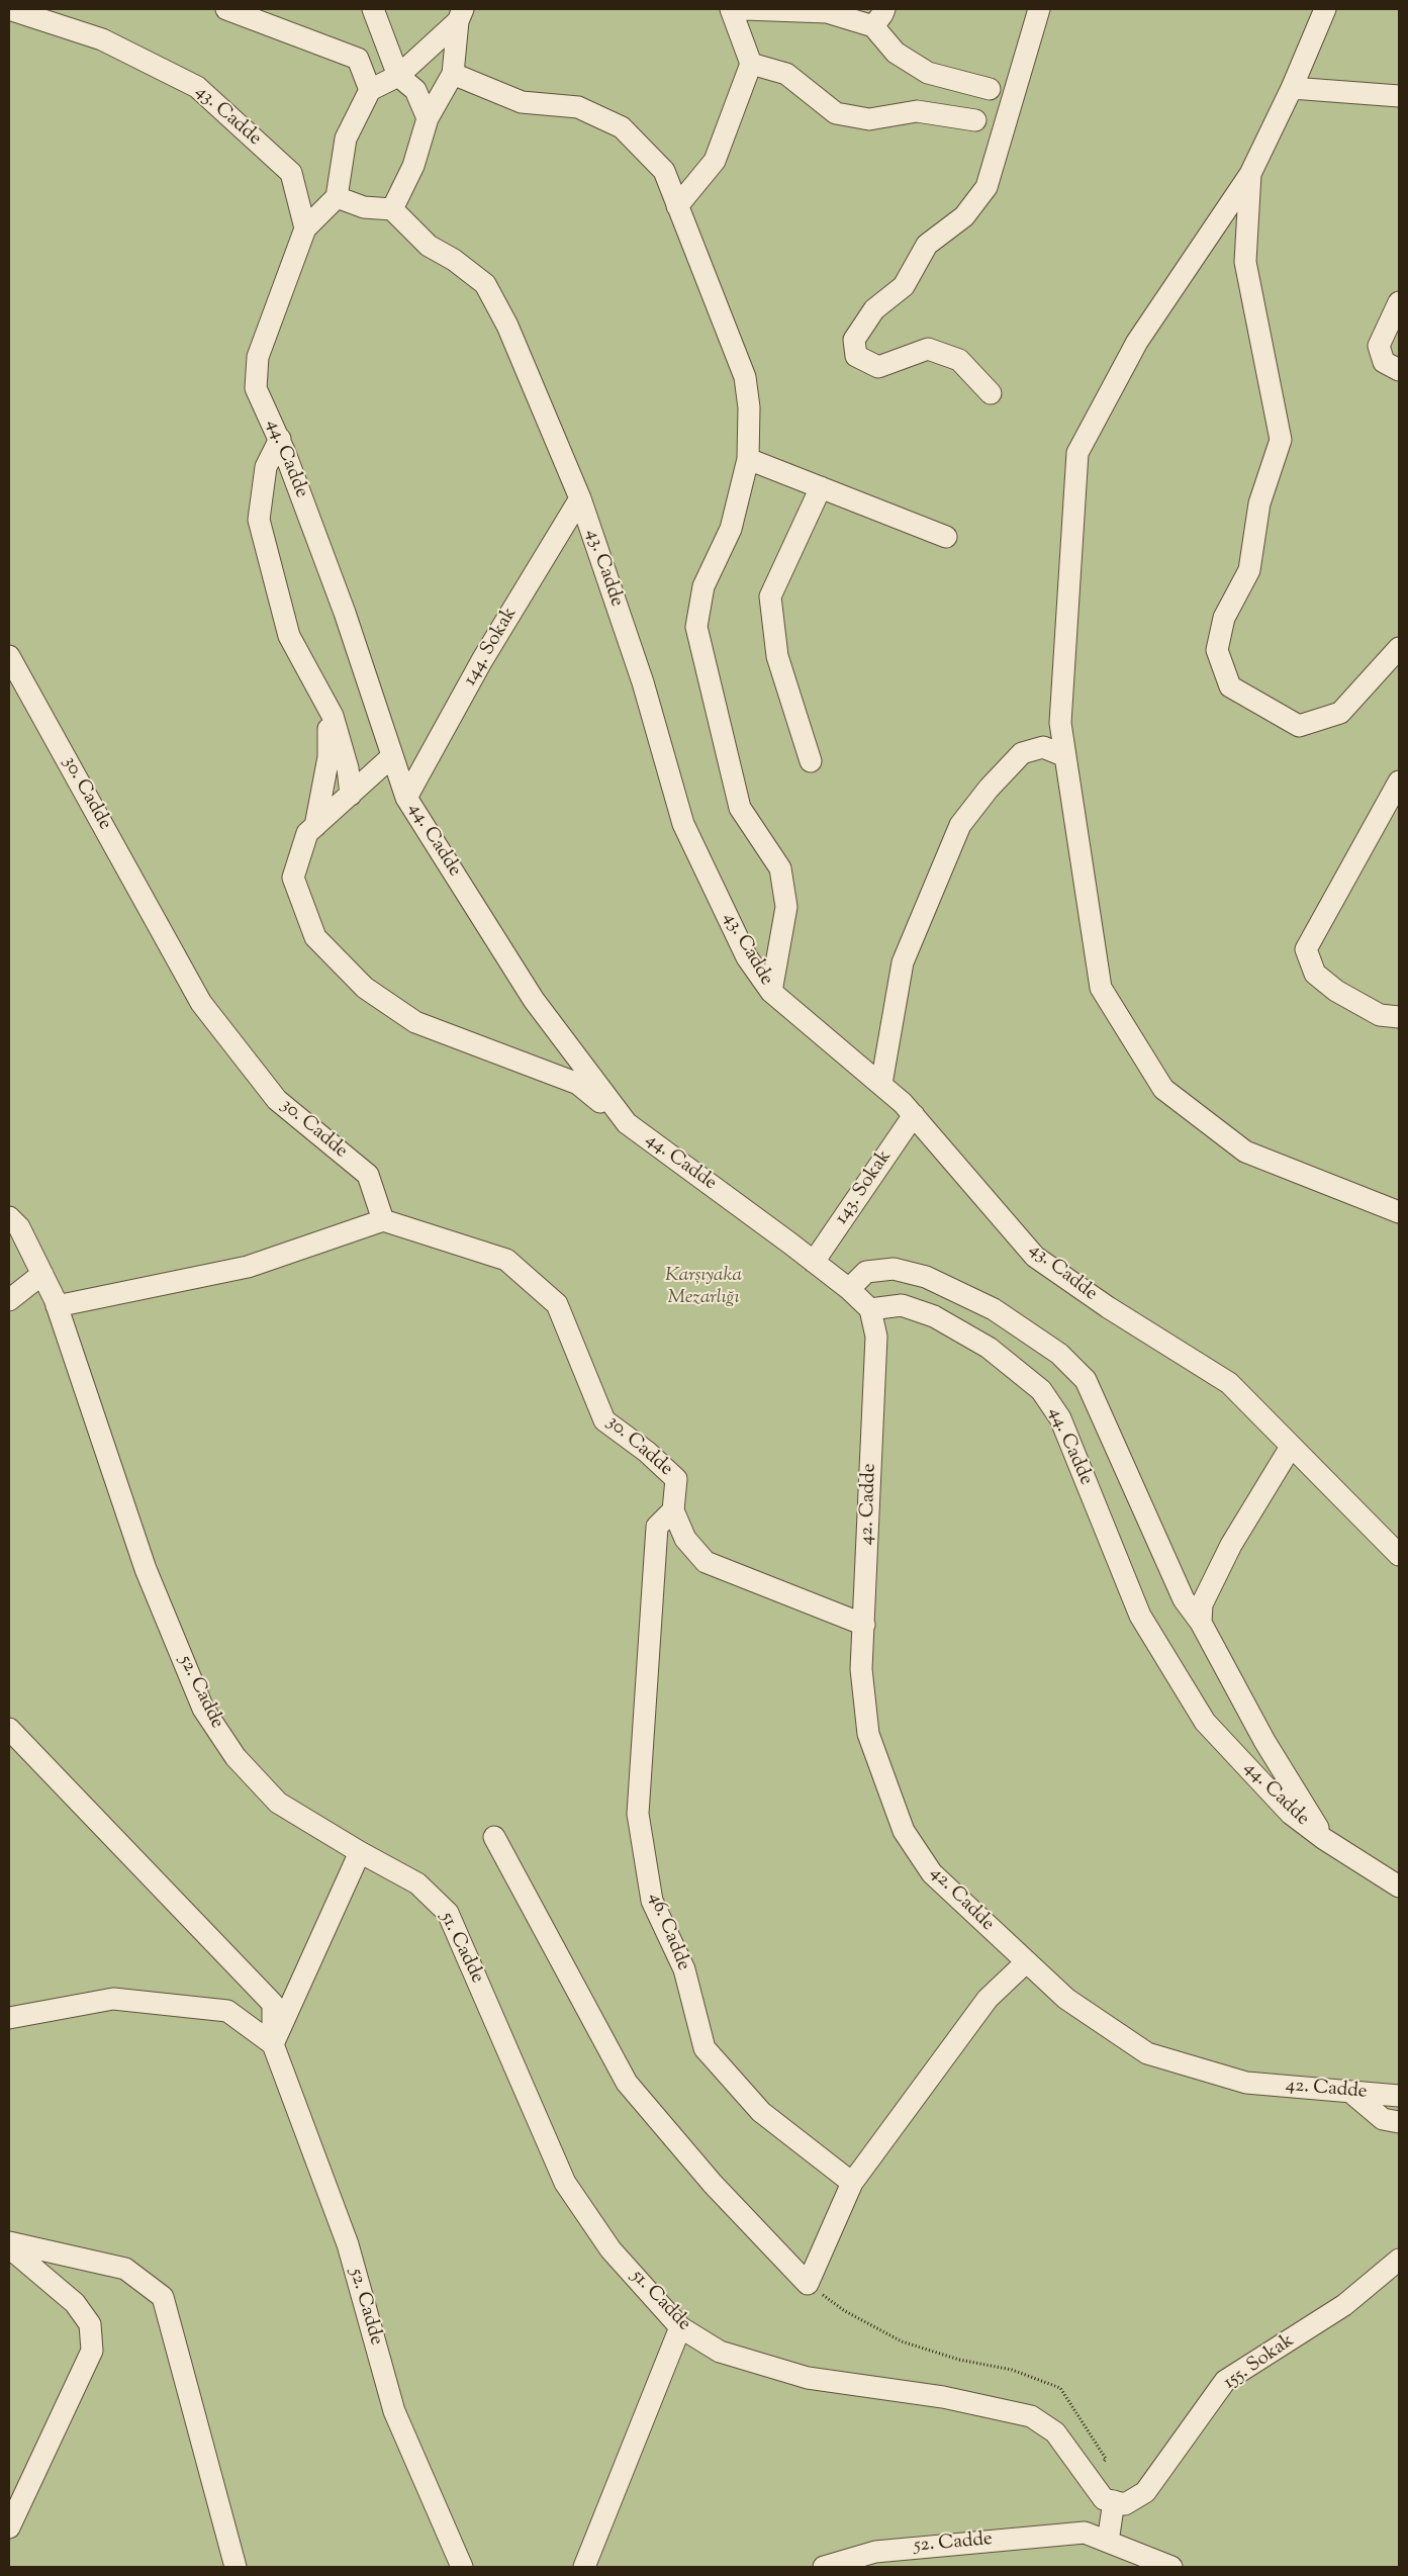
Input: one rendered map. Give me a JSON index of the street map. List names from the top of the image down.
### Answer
{
  "streets": {
    "lane": [
      "43. Cadde",
      "44. Cadde",
      "144. Sokak",
      "30. Cadde",
      "143. Sokak",
      "42. Cadde",
      "52. Cadde",
      "46. Cadde",
      "51. Cadde",
      "155. Sokak"
    ]
  },
  "crossings": [
    ["43. Cadde", "44. Cadde"],
    ["43. Cadde", "144. Sokak"],
    ["43. Cadde", "143. Sokak"],
    ["44. Cadde", "144. Sokak"],
    ["44. Cadde", "143. Sokak"],
    ["44. Cadde", "42. Cadde"],
    ["30. Cadde", "46. Cadde"],
    ["52. Cadde", "51. Cadde"],
    ["51. Cadde", "155. Sokak"]
  ],
  "parks": ["Karşıyaka Mezarlığı"]
}
